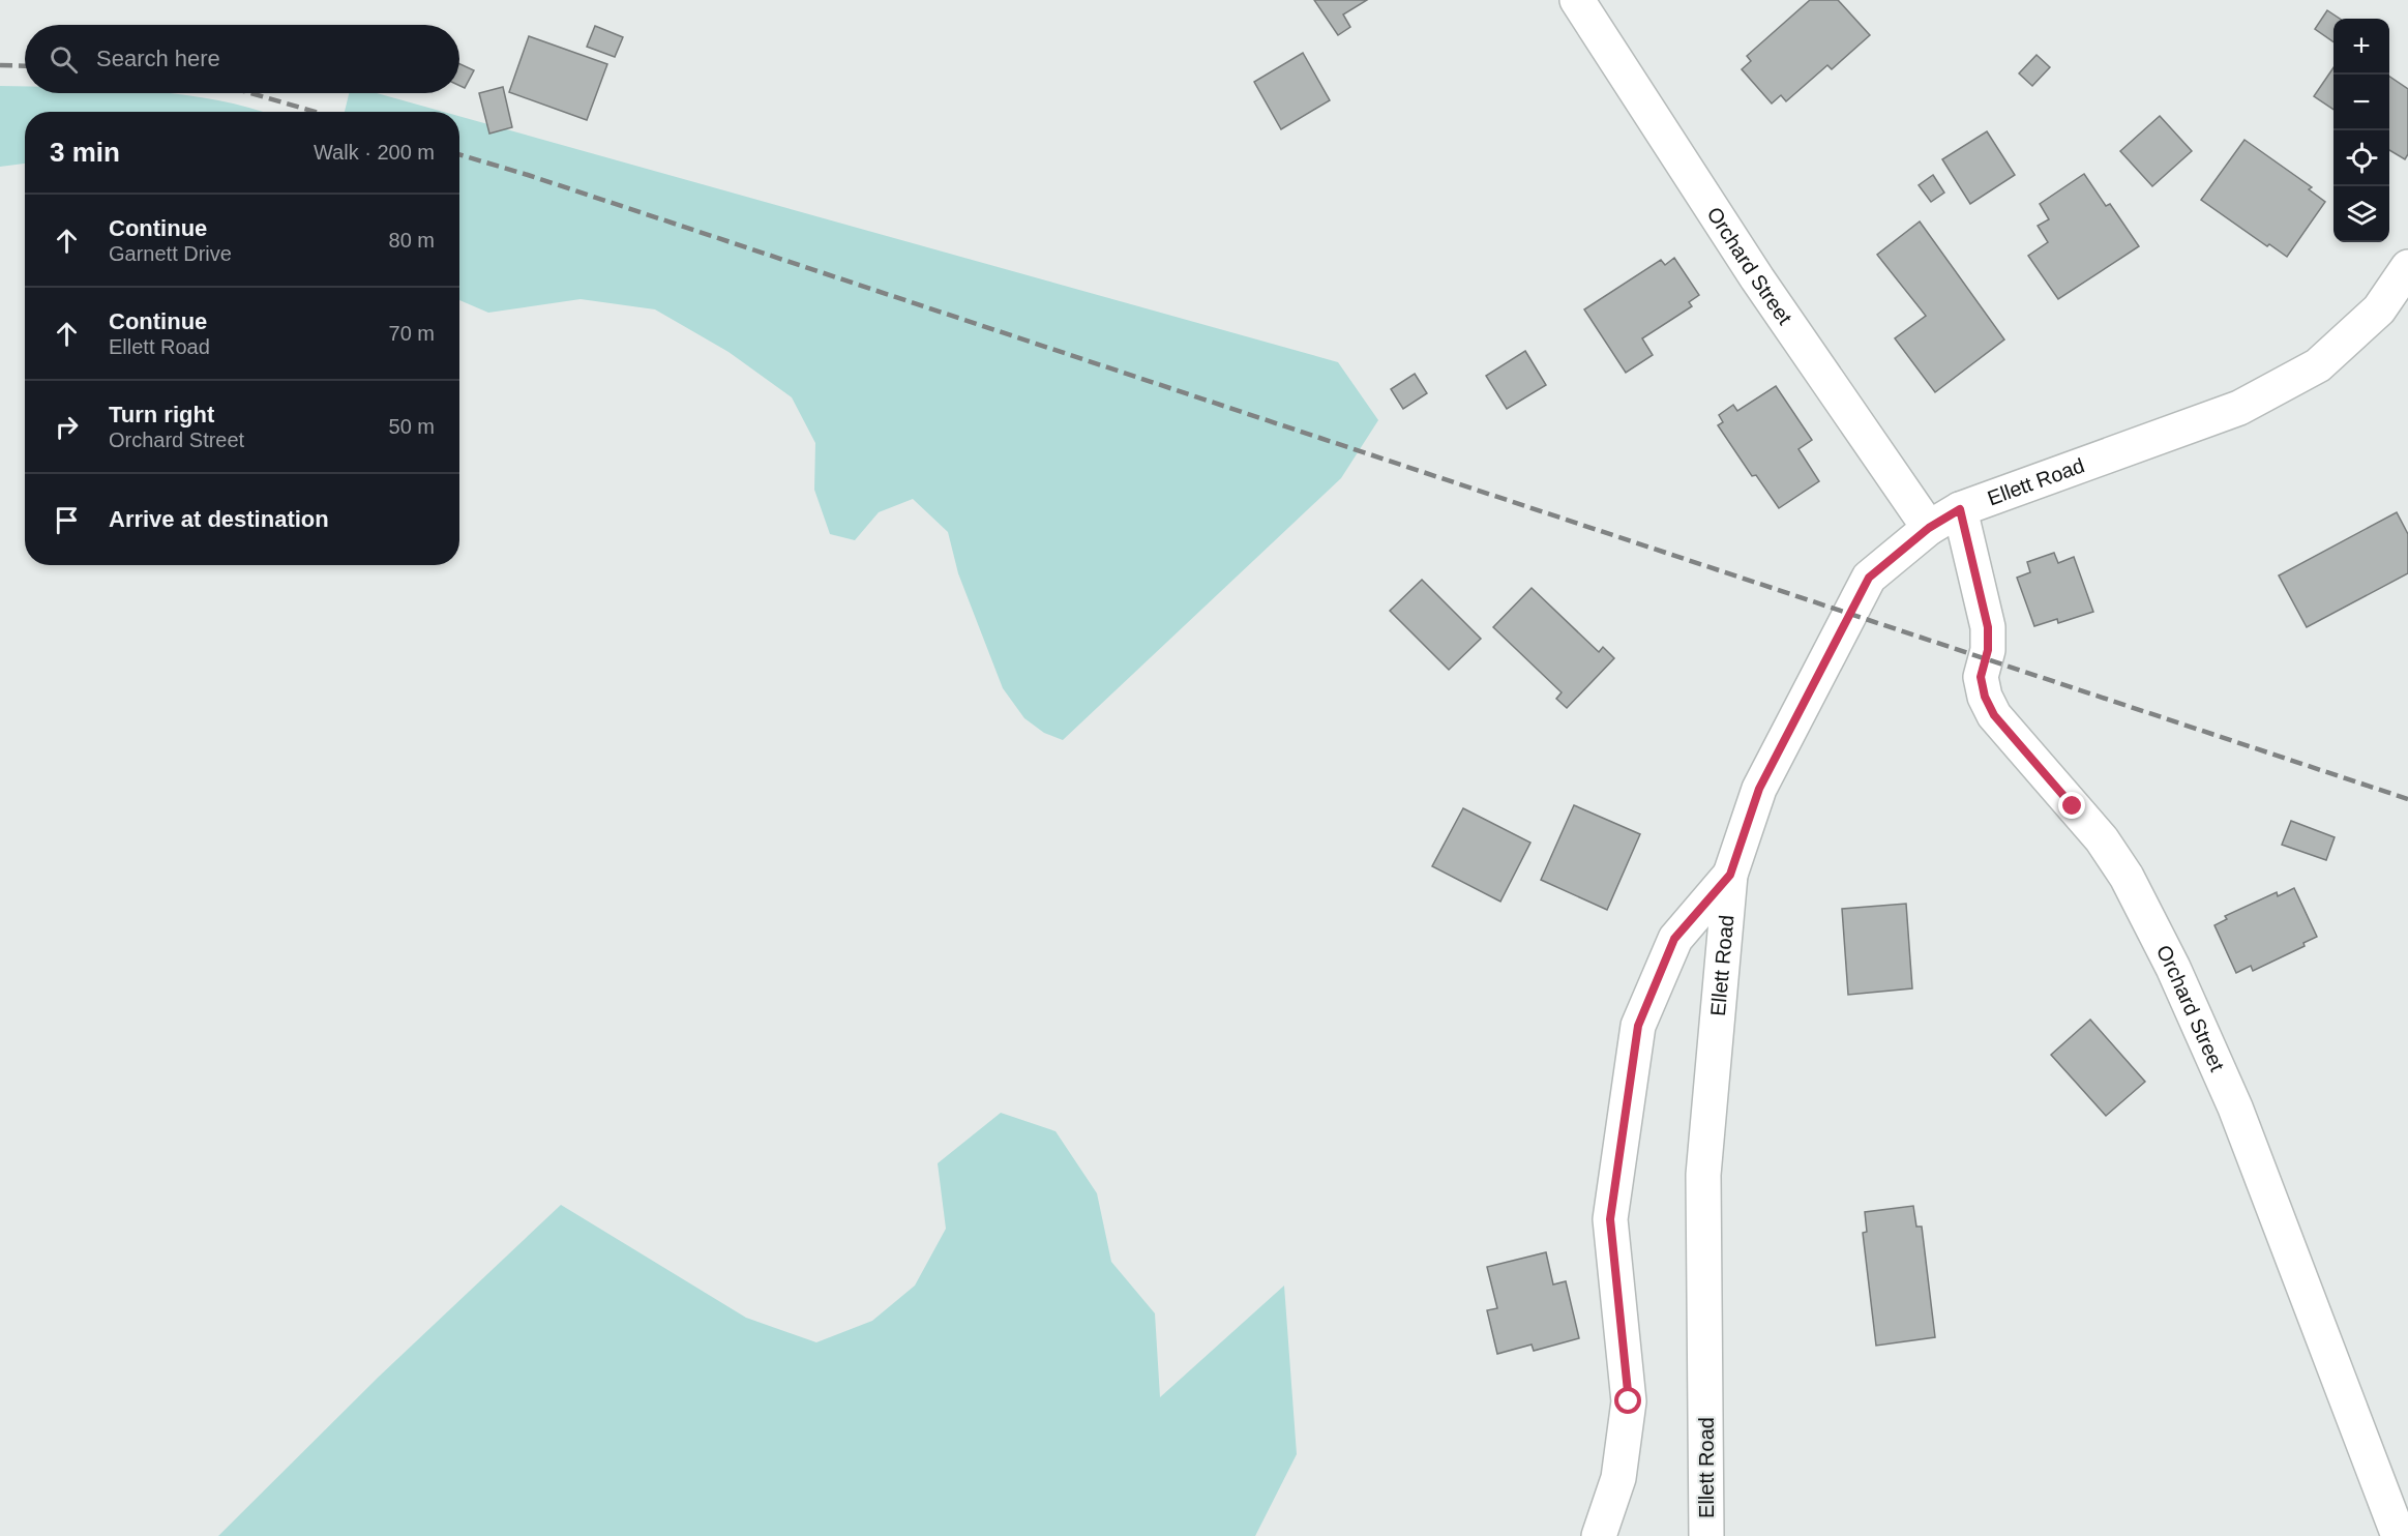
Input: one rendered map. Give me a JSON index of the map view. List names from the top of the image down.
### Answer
{
  "streets": {
    "street": ["Orchard Street", "Ellett Road"]
  },
  "crossings": [
    ["Orchard Street", "Ellett Road"]
  ],
  "page": {
    "map_buttons": ["+", "−"],
    "search": "Search here",
    "heading": ["3 min", "Walk · 200 m"],
    "list": [
      ["Continue", "Garnett Drive", "80 m"],
      ["Continue", "Ellett Road", "70 m"],
      ["Turn right", "Orchard Street", "50 m"],
      "Arrive at destination"
    ]
  }
}
